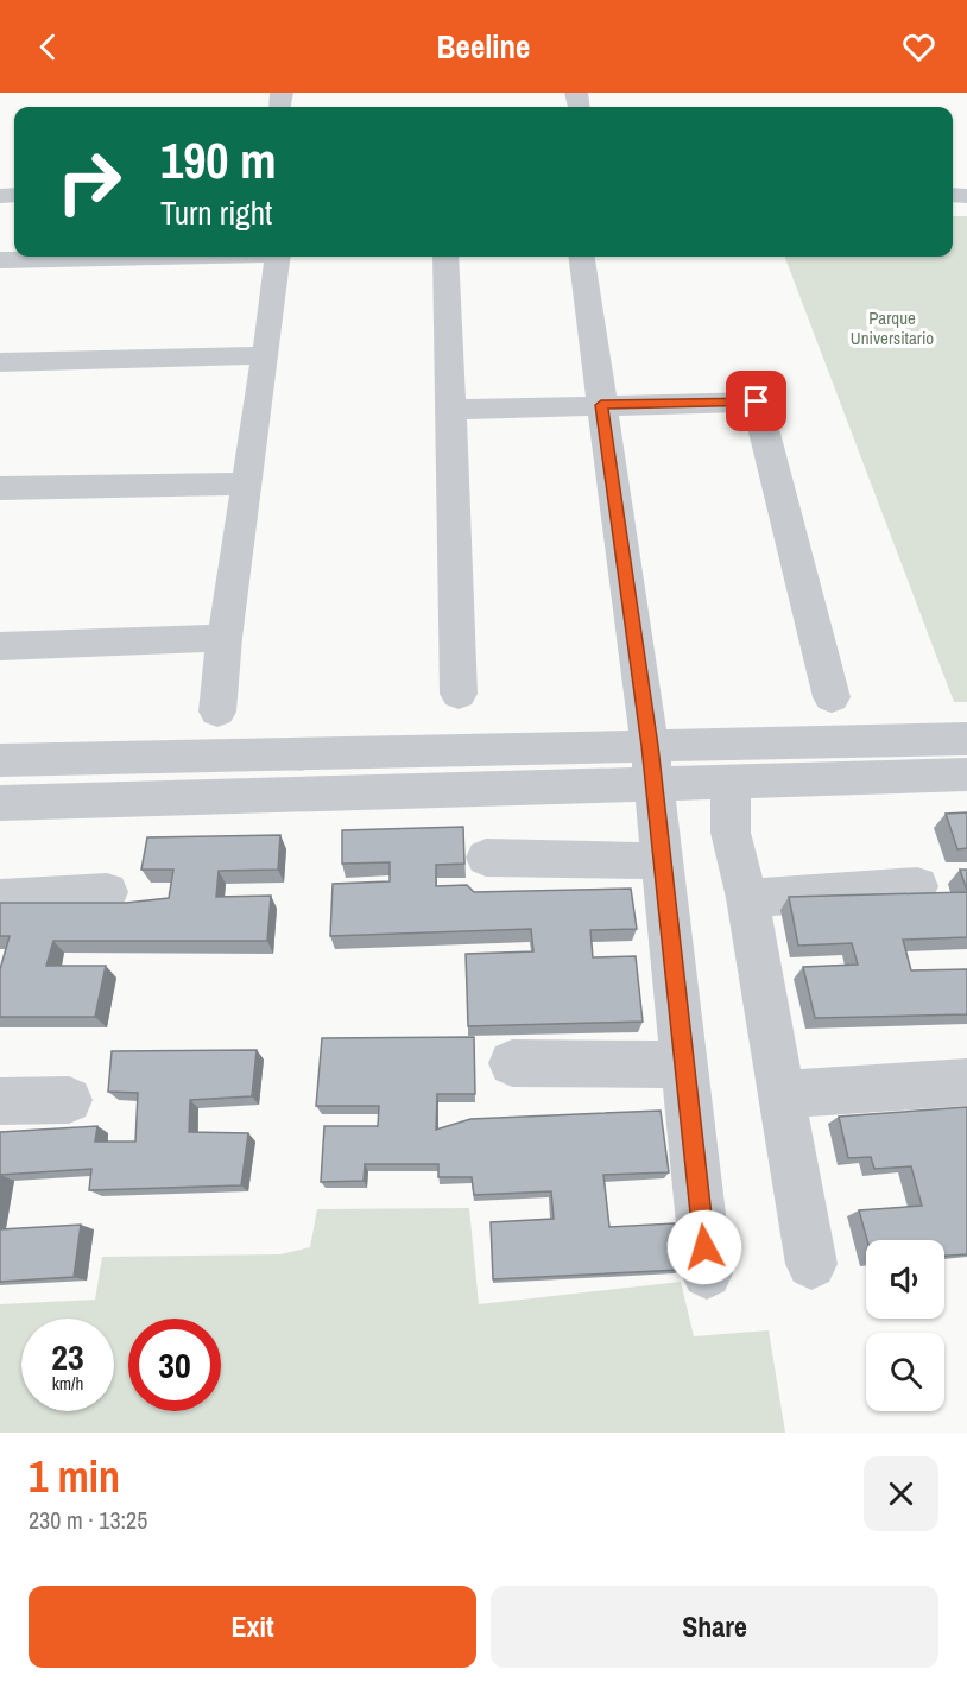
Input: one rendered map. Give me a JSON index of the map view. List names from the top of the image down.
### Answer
{
  "parks": ["Parque Universitario"],
  "page": {
    "header": "Beeline",
    "turn": ["190 m", "Turn right"],
    "speed": "23 km/h",
    "limit": "30",
    "heading": ["1 min", "230 m · 13:25"],
    "buttons": ["Exit", "Share"]
  }
}
